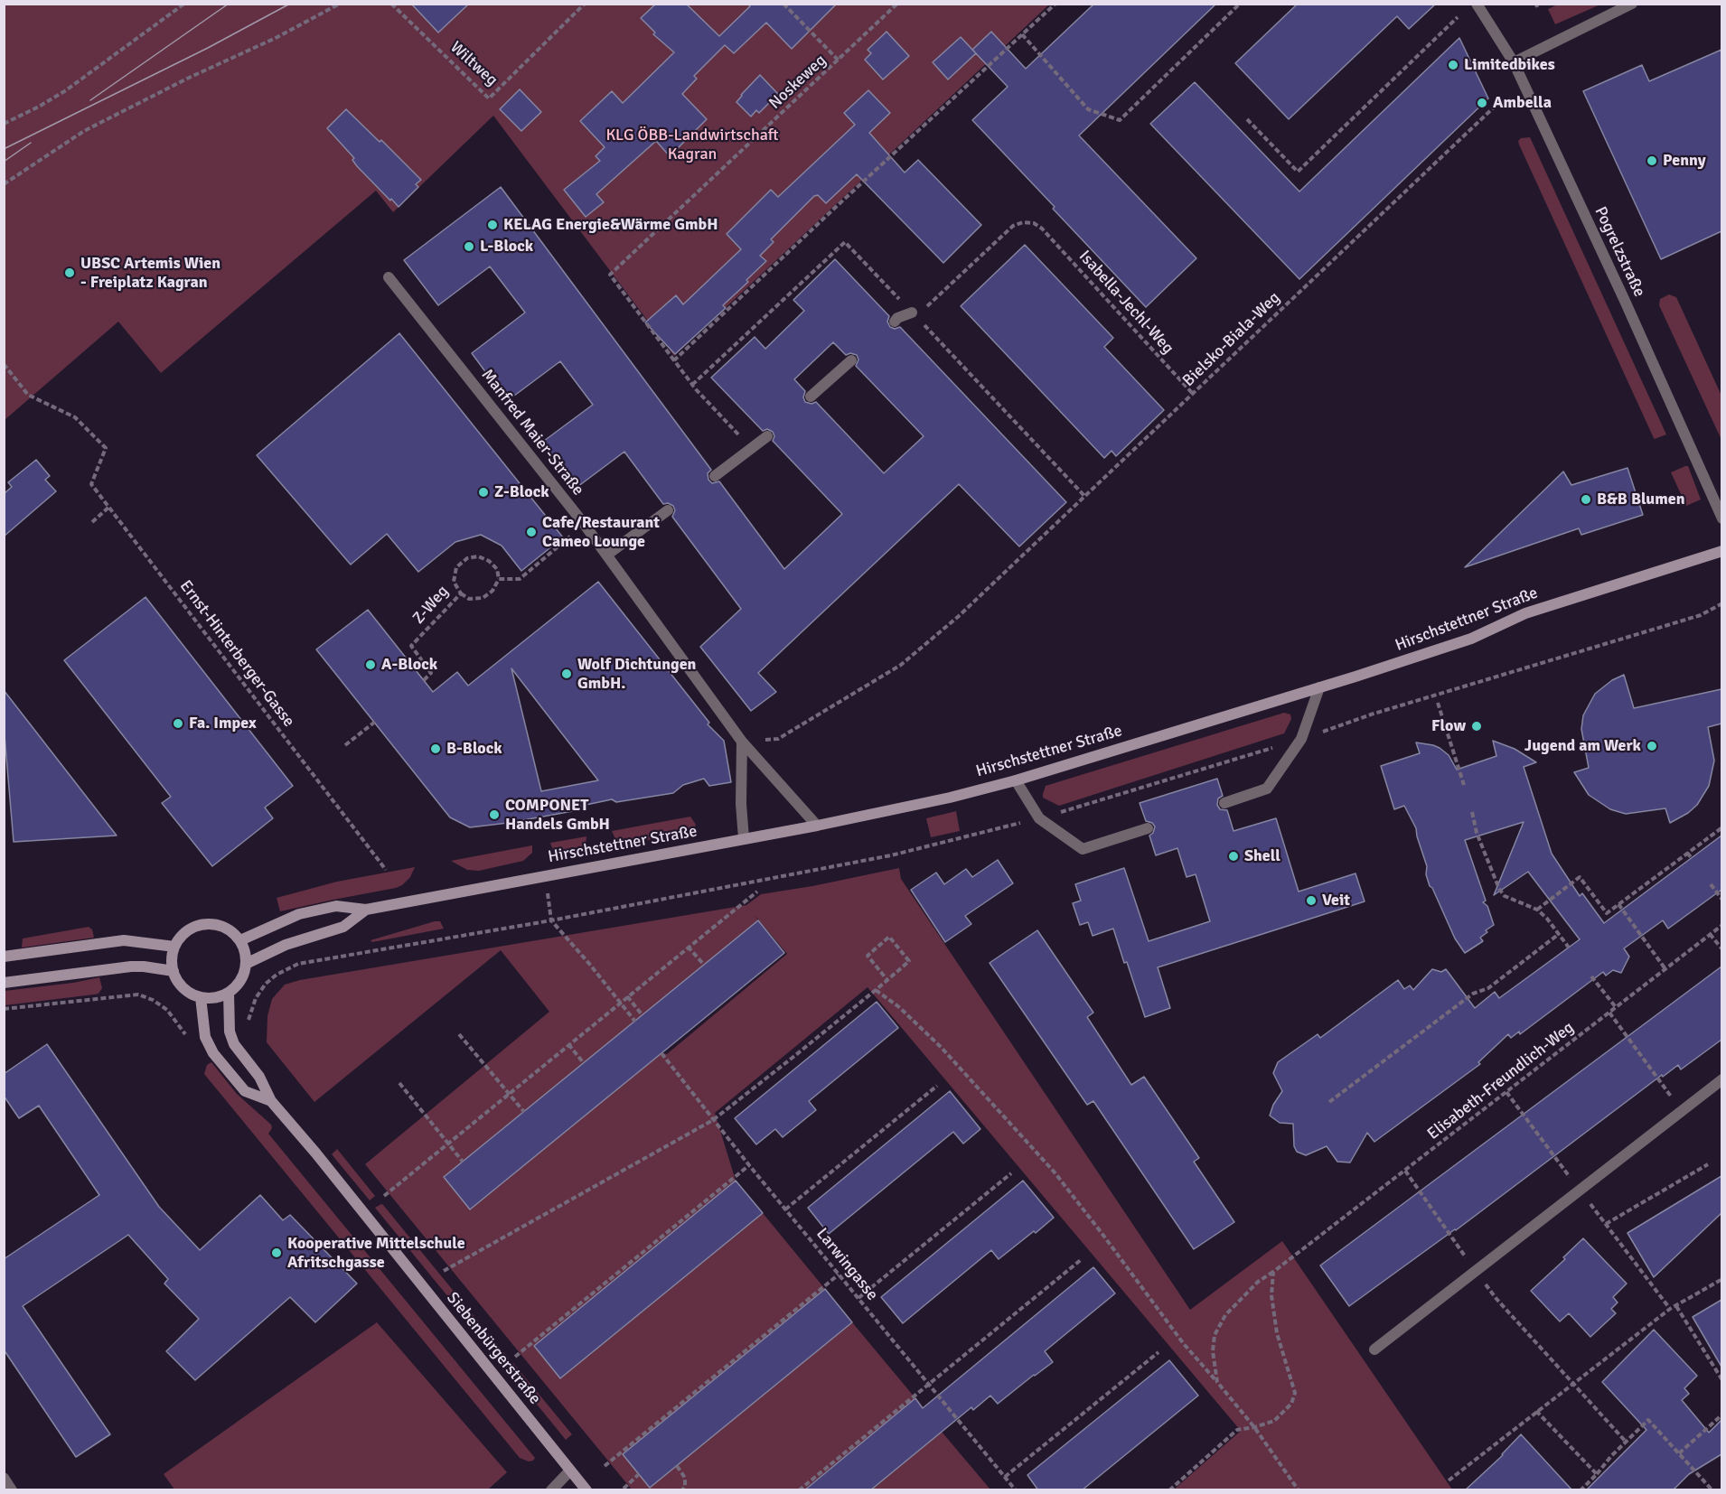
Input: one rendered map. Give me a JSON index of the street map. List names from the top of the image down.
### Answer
{
  "streets": {
    "main road": ["Hirschstettner Straße", "Siebenbürgerstraße"],
    "street": ["Pogrelzstraße", "Manfred Maier-Straße"],
    "path": [
      "Wiltweg",
      "Noskeweg",
      "Isabella-Jechl-Weg",
      "Bielsko-Biala-Weg",
      "Z-Weg",
      "Ernst-Hinterberger-Gasse",
      "Elisabeth-Freundlich-Weg",
      "Larwingasse"
    ]
  },
  "crossings": [
    ["Pogrelzstraße", "Bielsko-Biala-Weg"],
    ["Isabella-Jechl-Weg", "Bielsko-Biala-Weg"],
    ["Bielsko-Biala-Weg", "Manfred Maier-Straße"],
    ["Manfred Maier-Straße", "Hirschstettner Straße"],
    ["Hirschstettner Straße", "Siebenbürgerstraße"]
  ],
  "parks": ["KLG ÖBB-Landwirtschaft Kagran"],
  "places": [
    "Limitedbikes",
    "Ambella",
    "Penny",
    "KELAG Energie&Wärme GmbH",
    "L-Block",
    "UBSC Artemis Wien - Freiplatz Kagran",
    "Z-Block",
    "B&B Blumen",
    "Cafe/Restaurant Cameo Lounge",
    "A-Block",
    "Wolf Dichtungen GmbH.",
    "Fa. Impex",
    "Flow",
    "Jugend am Werk",
    "B-Block",
    "COMPONET Handels GmbH",
    "Shell",
    "Veit",
    "Kooperative Mittelschule Afritschgasse"
  ]
}
